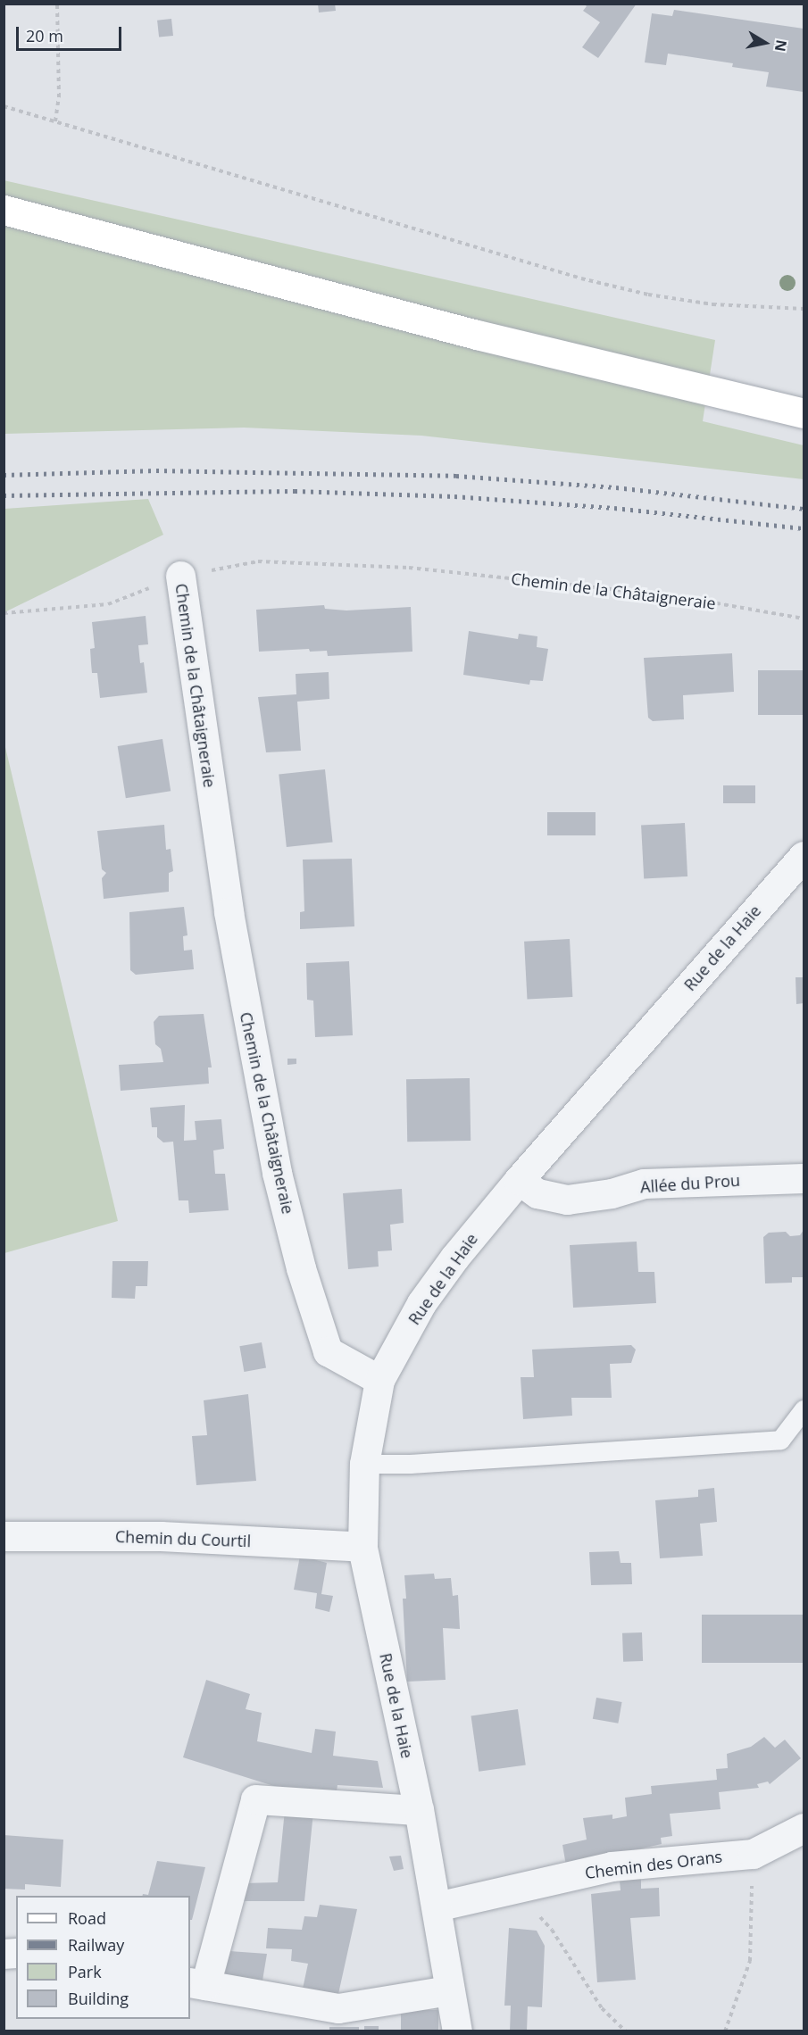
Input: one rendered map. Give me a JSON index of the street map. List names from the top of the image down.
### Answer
{
  "streets": {
    "street": [
      "Chemin de la Châtaigneraie",
      "Rue de la Haie",
      "Allée du Prou",
      "Chemin du Courtil",
      "Chemin des Orans"
    ]
  },
  "crossings": [
    ["Chemin de la Châtaigneraie", "Rue de la Haie"],
    ["Rue de la Haie", "Allée du Prou"],
    ["Rue de la Haie", "Chemin du Courtil"],
    ["Rue de la Haie", "Chemin des Orans"]
  ],
  "legend": [
    "Road",
    "Railway",
    "Park",
    "Building"
  ],
  "scale_bar": "20 m",
  "north": "right"
}
